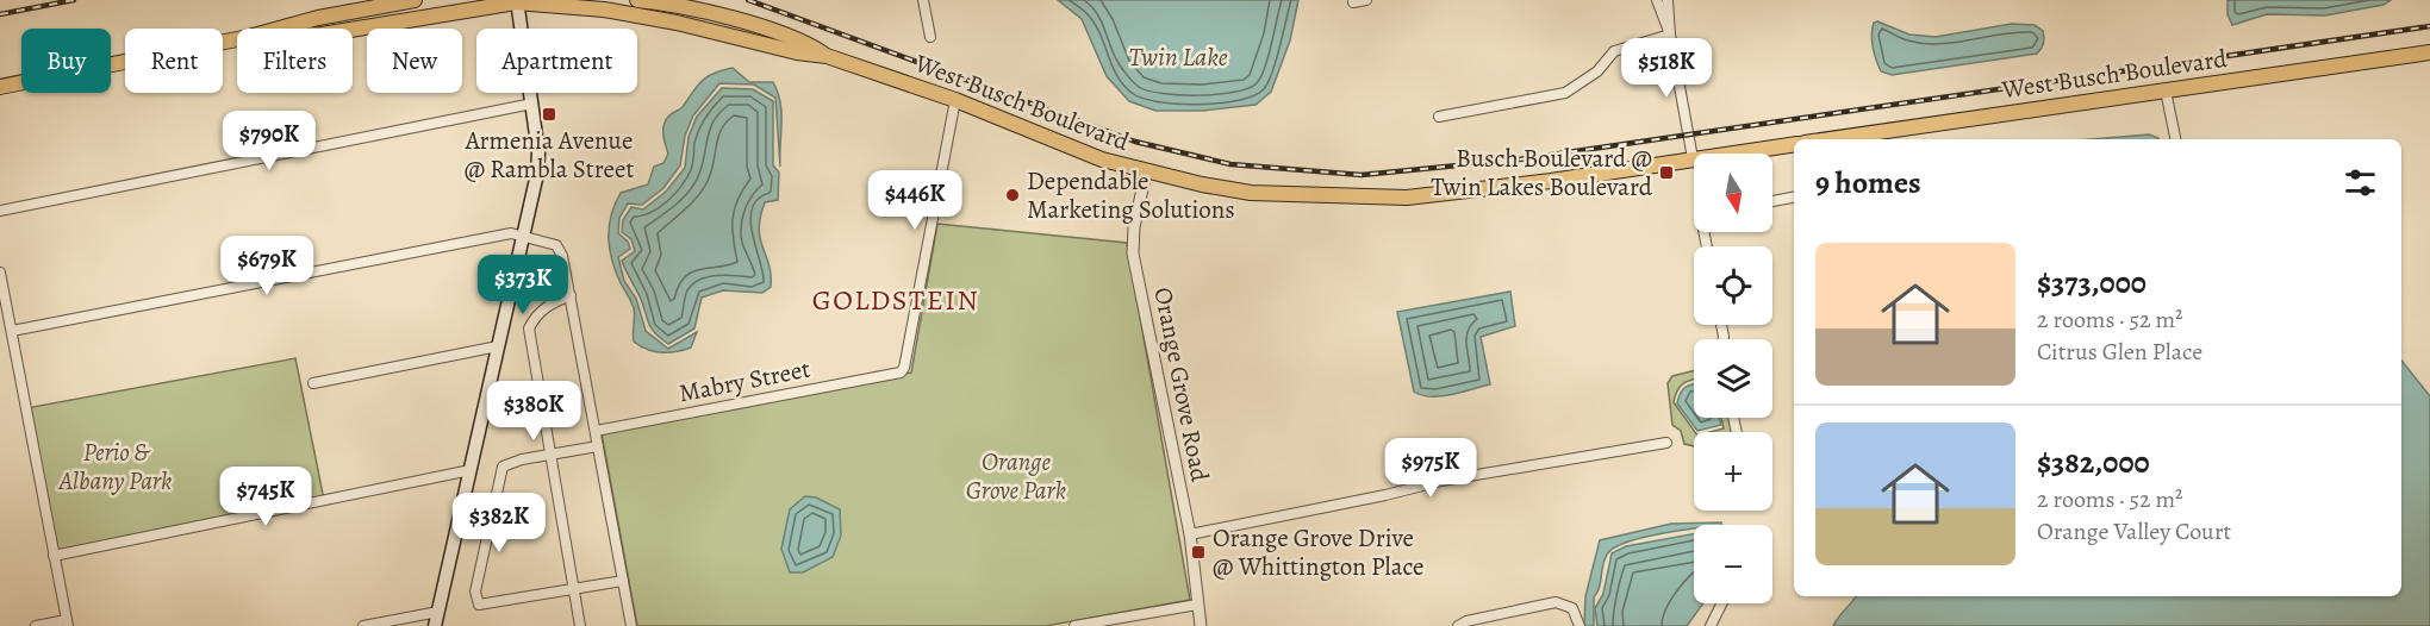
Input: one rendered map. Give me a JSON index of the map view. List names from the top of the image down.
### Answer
{
  "streets": {
    "main road": ["West Busch Boulevard"],
    "street": ["Mabry Street", "Orange Grove Road"]
  },
  "crossings": [
    ["West Busch Boulevard", "Mabry Street"],
    ["West Busch Boulevard", "Orange Grove Road"]
  ],
  "districts": ["GOLDSTEIN"],
  "water": ["Twin Lake"],
  "parks": ["Perio & Albany Park", "Orange Grove Park"],
  "places": {
    "transit": ["Armenia Avenue @ Rambla Street", "Busch Boulevard @ Twin Lakes Boulevard", "Orange Grove Drive @ Whittington Place"],
    "other": ["Dependable Marketing Solutions"]
  },
  "north": "bottom",
  "page": {
    "chip": [
      "Buy",
      "Rent",
      "Filters",
      "New",
      "Apartment"
    ],
    "price": [
      "$518K",
      "$790K",
      "$446K",
      "$679K",
      "$373K",
      "$380K",
      "$975K",
      "$745K",
      "$382K"
    ],
    "heading": "9 homes",
    "map_buttons": ["+", "−"],
    "list": [
      {
        "name": "$373,000",
        "note": "2 rooms · 52 m² · Citrus Glen Place"
      },
      {
        "name": "$382,000",
        "note": "2 rooms · 52 m² · Orange Valley Court"
      }
    ]
  }
}
